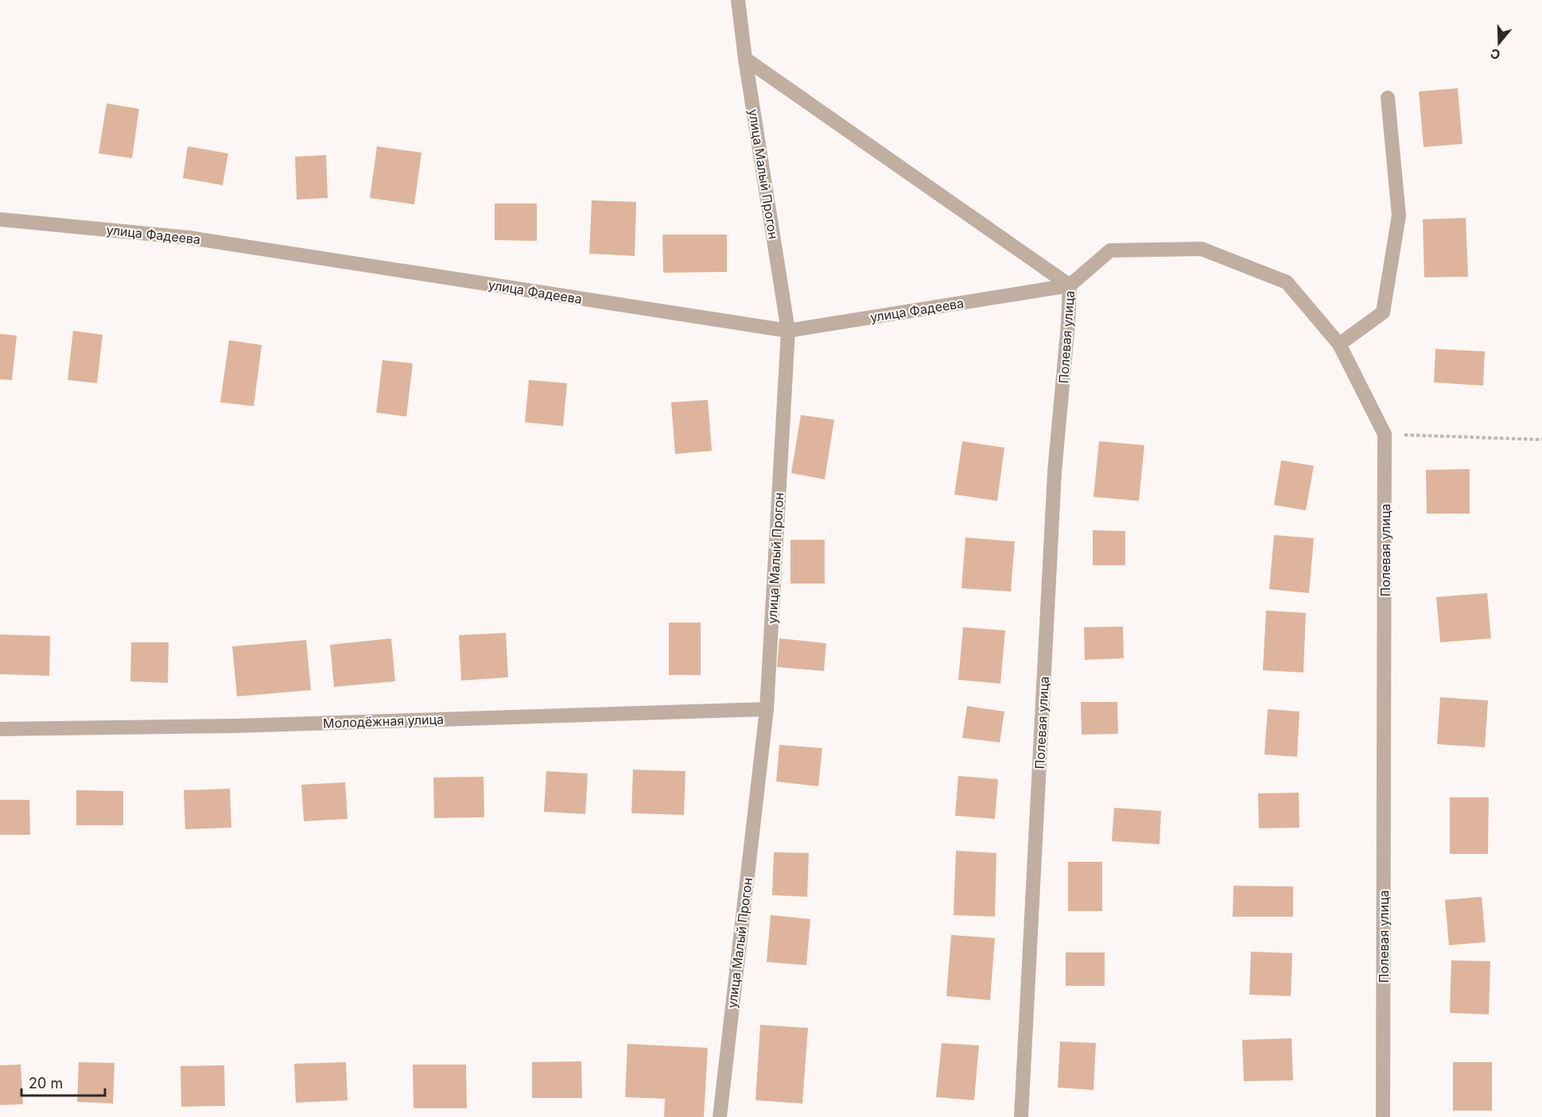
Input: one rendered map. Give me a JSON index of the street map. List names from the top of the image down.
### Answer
{
  "streets": {
    "street": [
      "улица Малый Прогон",
      "улица Фадеева",
      "Полевая улица",
      "Молодёжная улица"
    ]
  },
  "crossings": [
    ["улица Малый Прогон", "улица Фадеева"],
    ["улица Малый Прогон", "Молодёжная улица"],
    ["улица Фадеева", "Полевая улица"]
  ],
  "scale_bar": "20 m",
  "north": "bottom"
}
